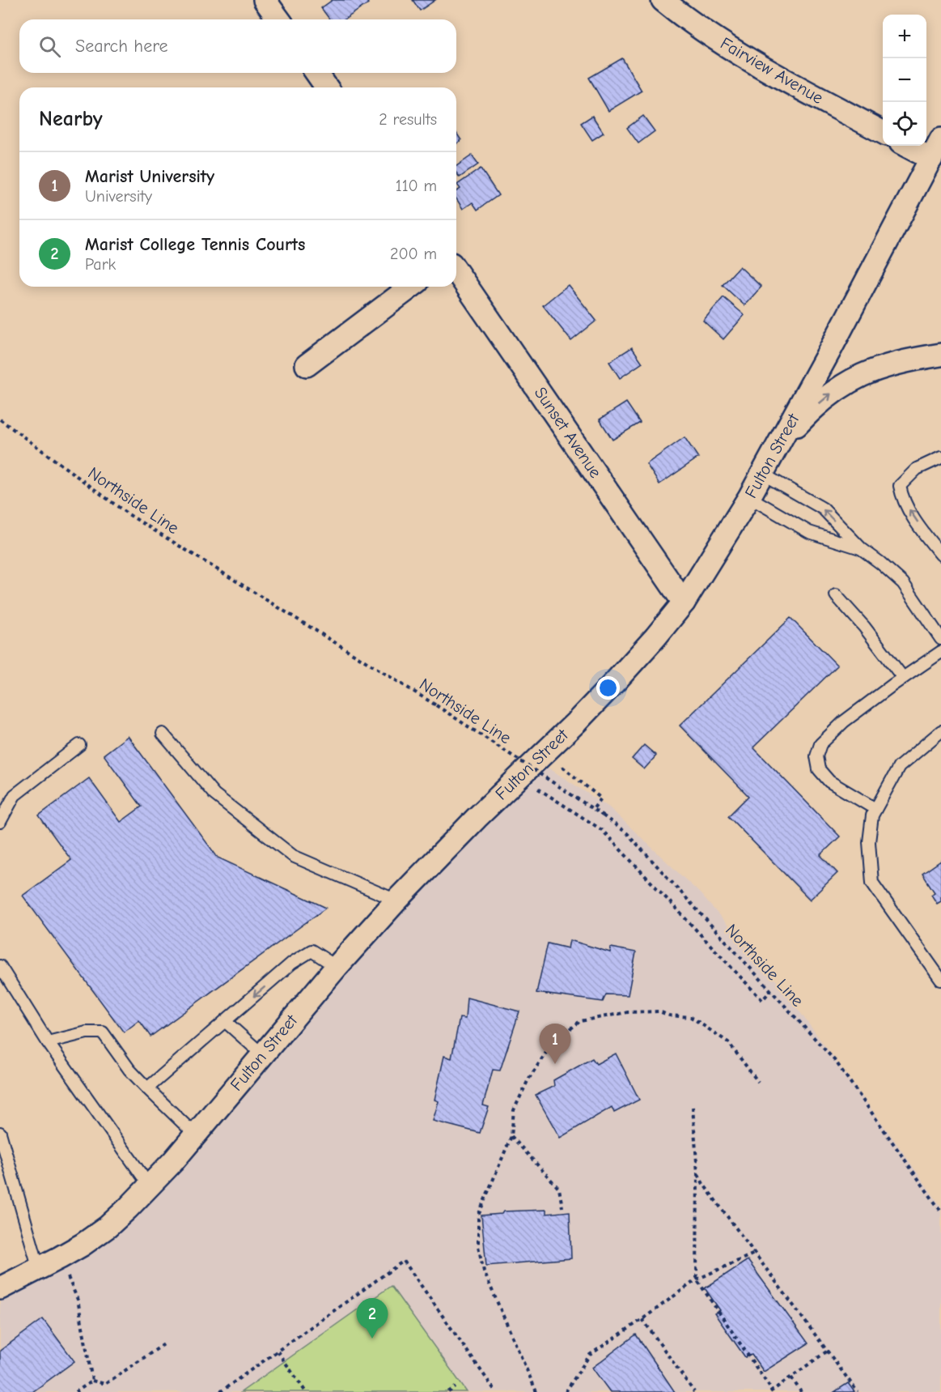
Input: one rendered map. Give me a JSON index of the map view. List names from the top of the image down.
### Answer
{
  "streets": {
    "street": ["Fairview Avenue", "Sunset Avenue", "Fulton Street"],
    "path": ["Northside Line"]
  },
  "crossings": [
    ["Sunset Avenue", "Fulton Street"]
  ],
  "page": {
    "map_buttons": ["+", "−"],
    "search": "Search here",
    "heading": ["Nearby", "2 results"],
    "list": [
      {
        "mark": "1",
        "name": "Marist University",
        "note": "University",
        "value": "110 m"
      },
      {
        "mark": "2",
        "name": "Marist College Tennis Courts",
        "note": "Park",
        "value": "200 m"
      }
    ],
    "pins": ["1", "2"]
  }
}
